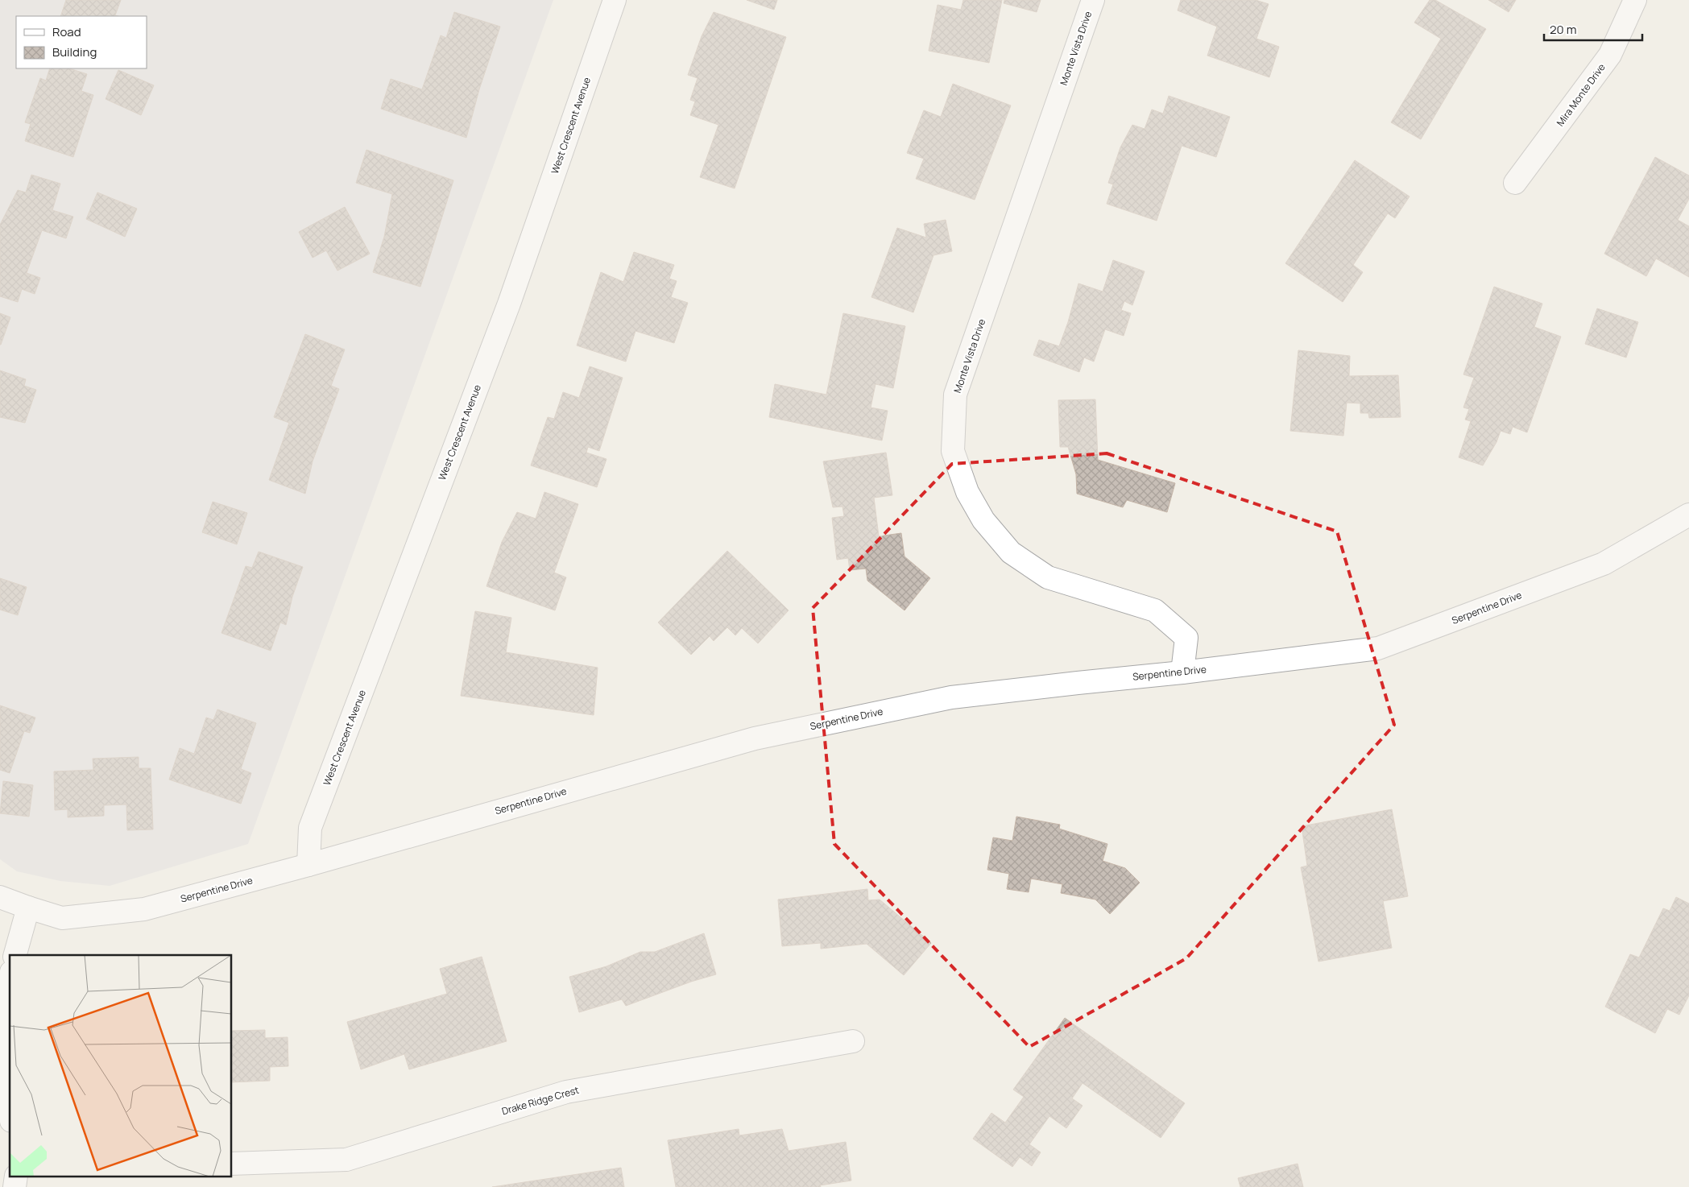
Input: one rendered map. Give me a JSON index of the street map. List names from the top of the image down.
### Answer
{
  "streets": {
    "street": [
      "Monte Vista Drive",
      "Mira Monte Drive",
      "West Crescent Avenue",
      "Serpentine Drive",
      "Drake Ridge Crest"
    ]
  },
  "crossings": [
    ["Monte Vista Drive", "Serpentine Drive"],
    ["West Crescent Avenue", "Serpentine Drive"]
  ],
  "legend": ["Road", "Building"],
  "scale_bar": "20 m"
}
